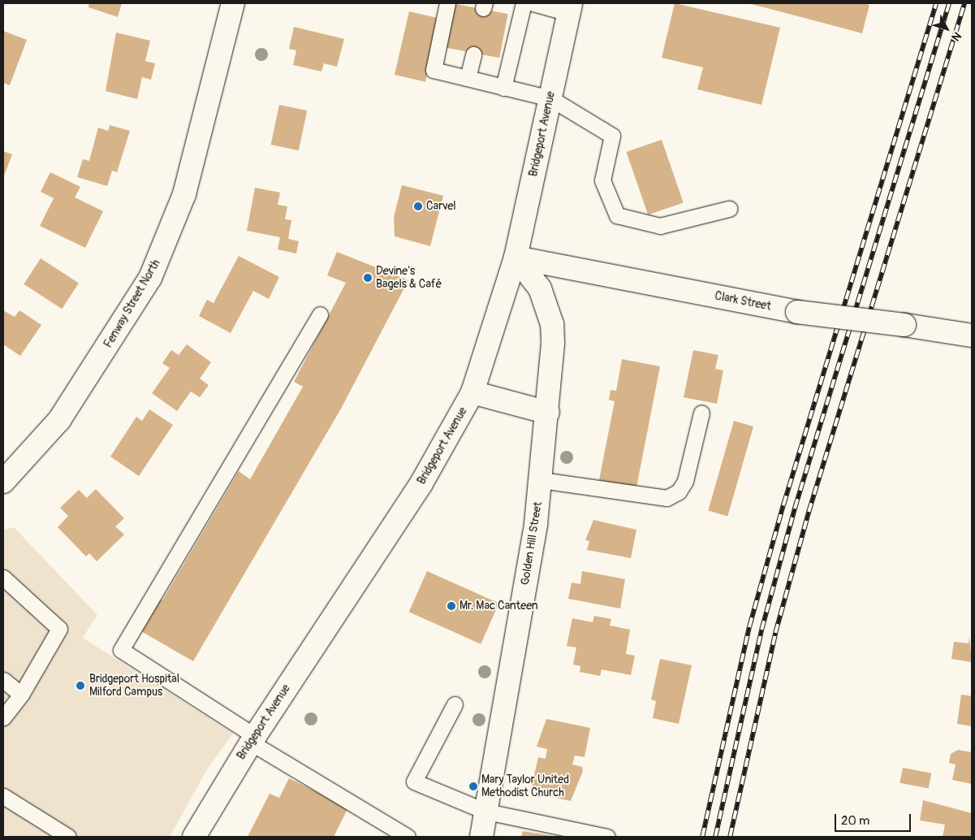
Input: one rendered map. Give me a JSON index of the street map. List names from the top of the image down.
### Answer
{
  "streets": {
    "main road": [
      "Bridgeport Avenue",
      "Clark Street",
      "Fenway Street North",
      "Golden Hill Street"
    ]
  },
  "crossings": [
    ["Bridgeport Avenue", "Clark Street"],
    ["Bridgeport Avenue", "Golden Hill Street"],
    ["Clark Street", "Golden Hill Street"]
  ],
  "places": [
    "Carvel",
    "Devine's Bagels & Café",
    "Mr. Mac Canteen",
    "Bridgeport Hospital Milford Campus",
    "Mary Taylor United Methodist Church"
  ],
  "scale_bar": "20 m",
  "north": "bottom right"
}
